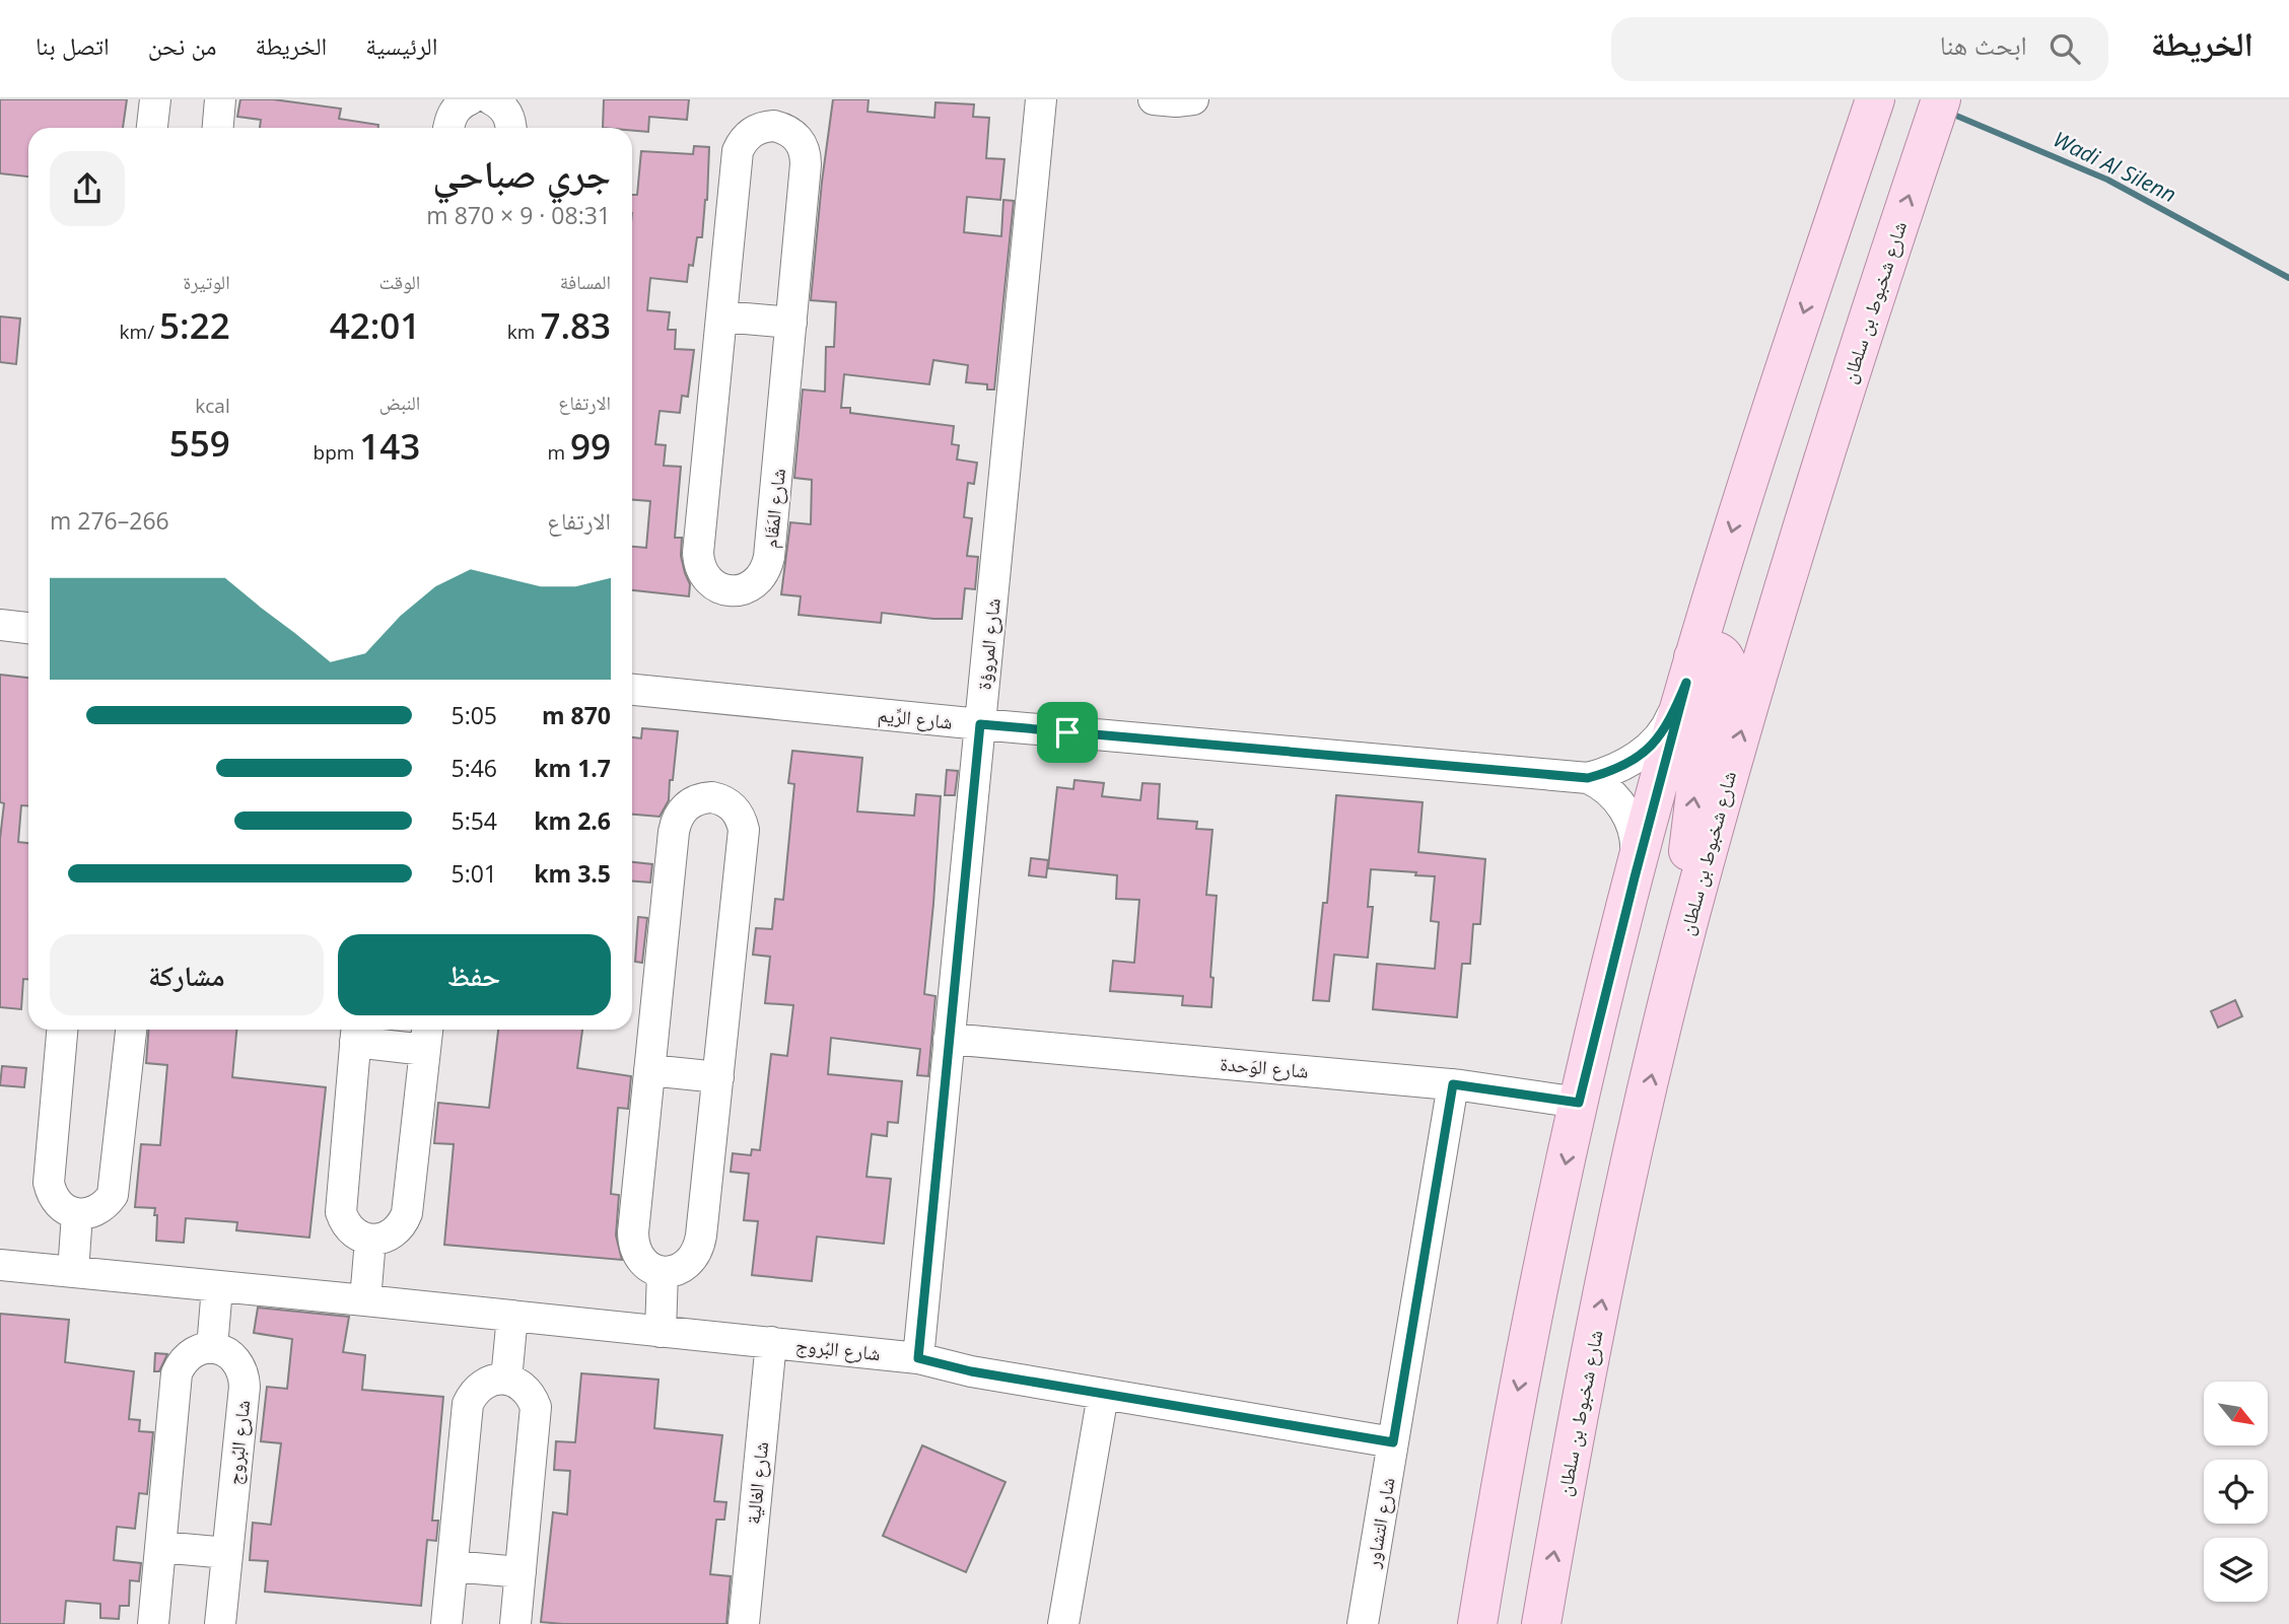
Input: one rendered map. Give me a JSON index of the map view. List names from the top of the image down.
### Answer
{
  "streets": {
    "main road": ["شارع شخبوط بن سلطان"],
    "street": [
      "شارع المَقَام",
      "شارع المروؤة",
      "شارع الرِّيم",
      "شارع الوَحدة",
      "شارع البُروج",
      "شارع الغالية",
      "شارع التشاور"
    ]
  },
  "crossings": [
    ["شارع المروؤة", "شارع الرِّيم"],
    ["شارع المروؤة", "شارع الوَحدة"],
    ["شارع المروؤة", "شارع البُروج"],
    ["شارع الوَحدة", "شارع التشاور"],
    ["شارع البُروج", "شارع الغالية"],
    ["شارع البُروج", "شارع التشاور"]
  ],
  "water": ["Wadi Al Silenn"],
  "north": "bottom right",
  "page": {
    "header": "الخريطة",
    "search": "ابحث هنا",
    "nav": [
      "الرئيسية",
      "الخريطة",
      "من نحن",
      "اتصل بنا"
    ],
    "heading": ["جري صباحي", "08:31 · 9 × 870 m"],
    "stats": [
      ["المسافة", "7.83 km"],
      ["الوقت", "42:01"],
      ["الوتيرة", "5:22 /km"],
      ["الارتفاع", "99 m"],
      ["النبض", "143 bpm"],
      ["kcal", "559"]
    ],
    "chart": ["الارتفاع", "266–276 m"],
    "list": [
      {
        "name": "870 m",
        "note": "5:05"
      },
      {
        "name": "1.7 km",
        "note": "5:46"
      },
      {
        "name": "2.6 km",
        "note": "5:54"
      },
      {
        "name": "3.5 km",
        "note": "5:01"
      }
    ],
    "buttons": ["حفظ", "مشاركة"]
  }
}
